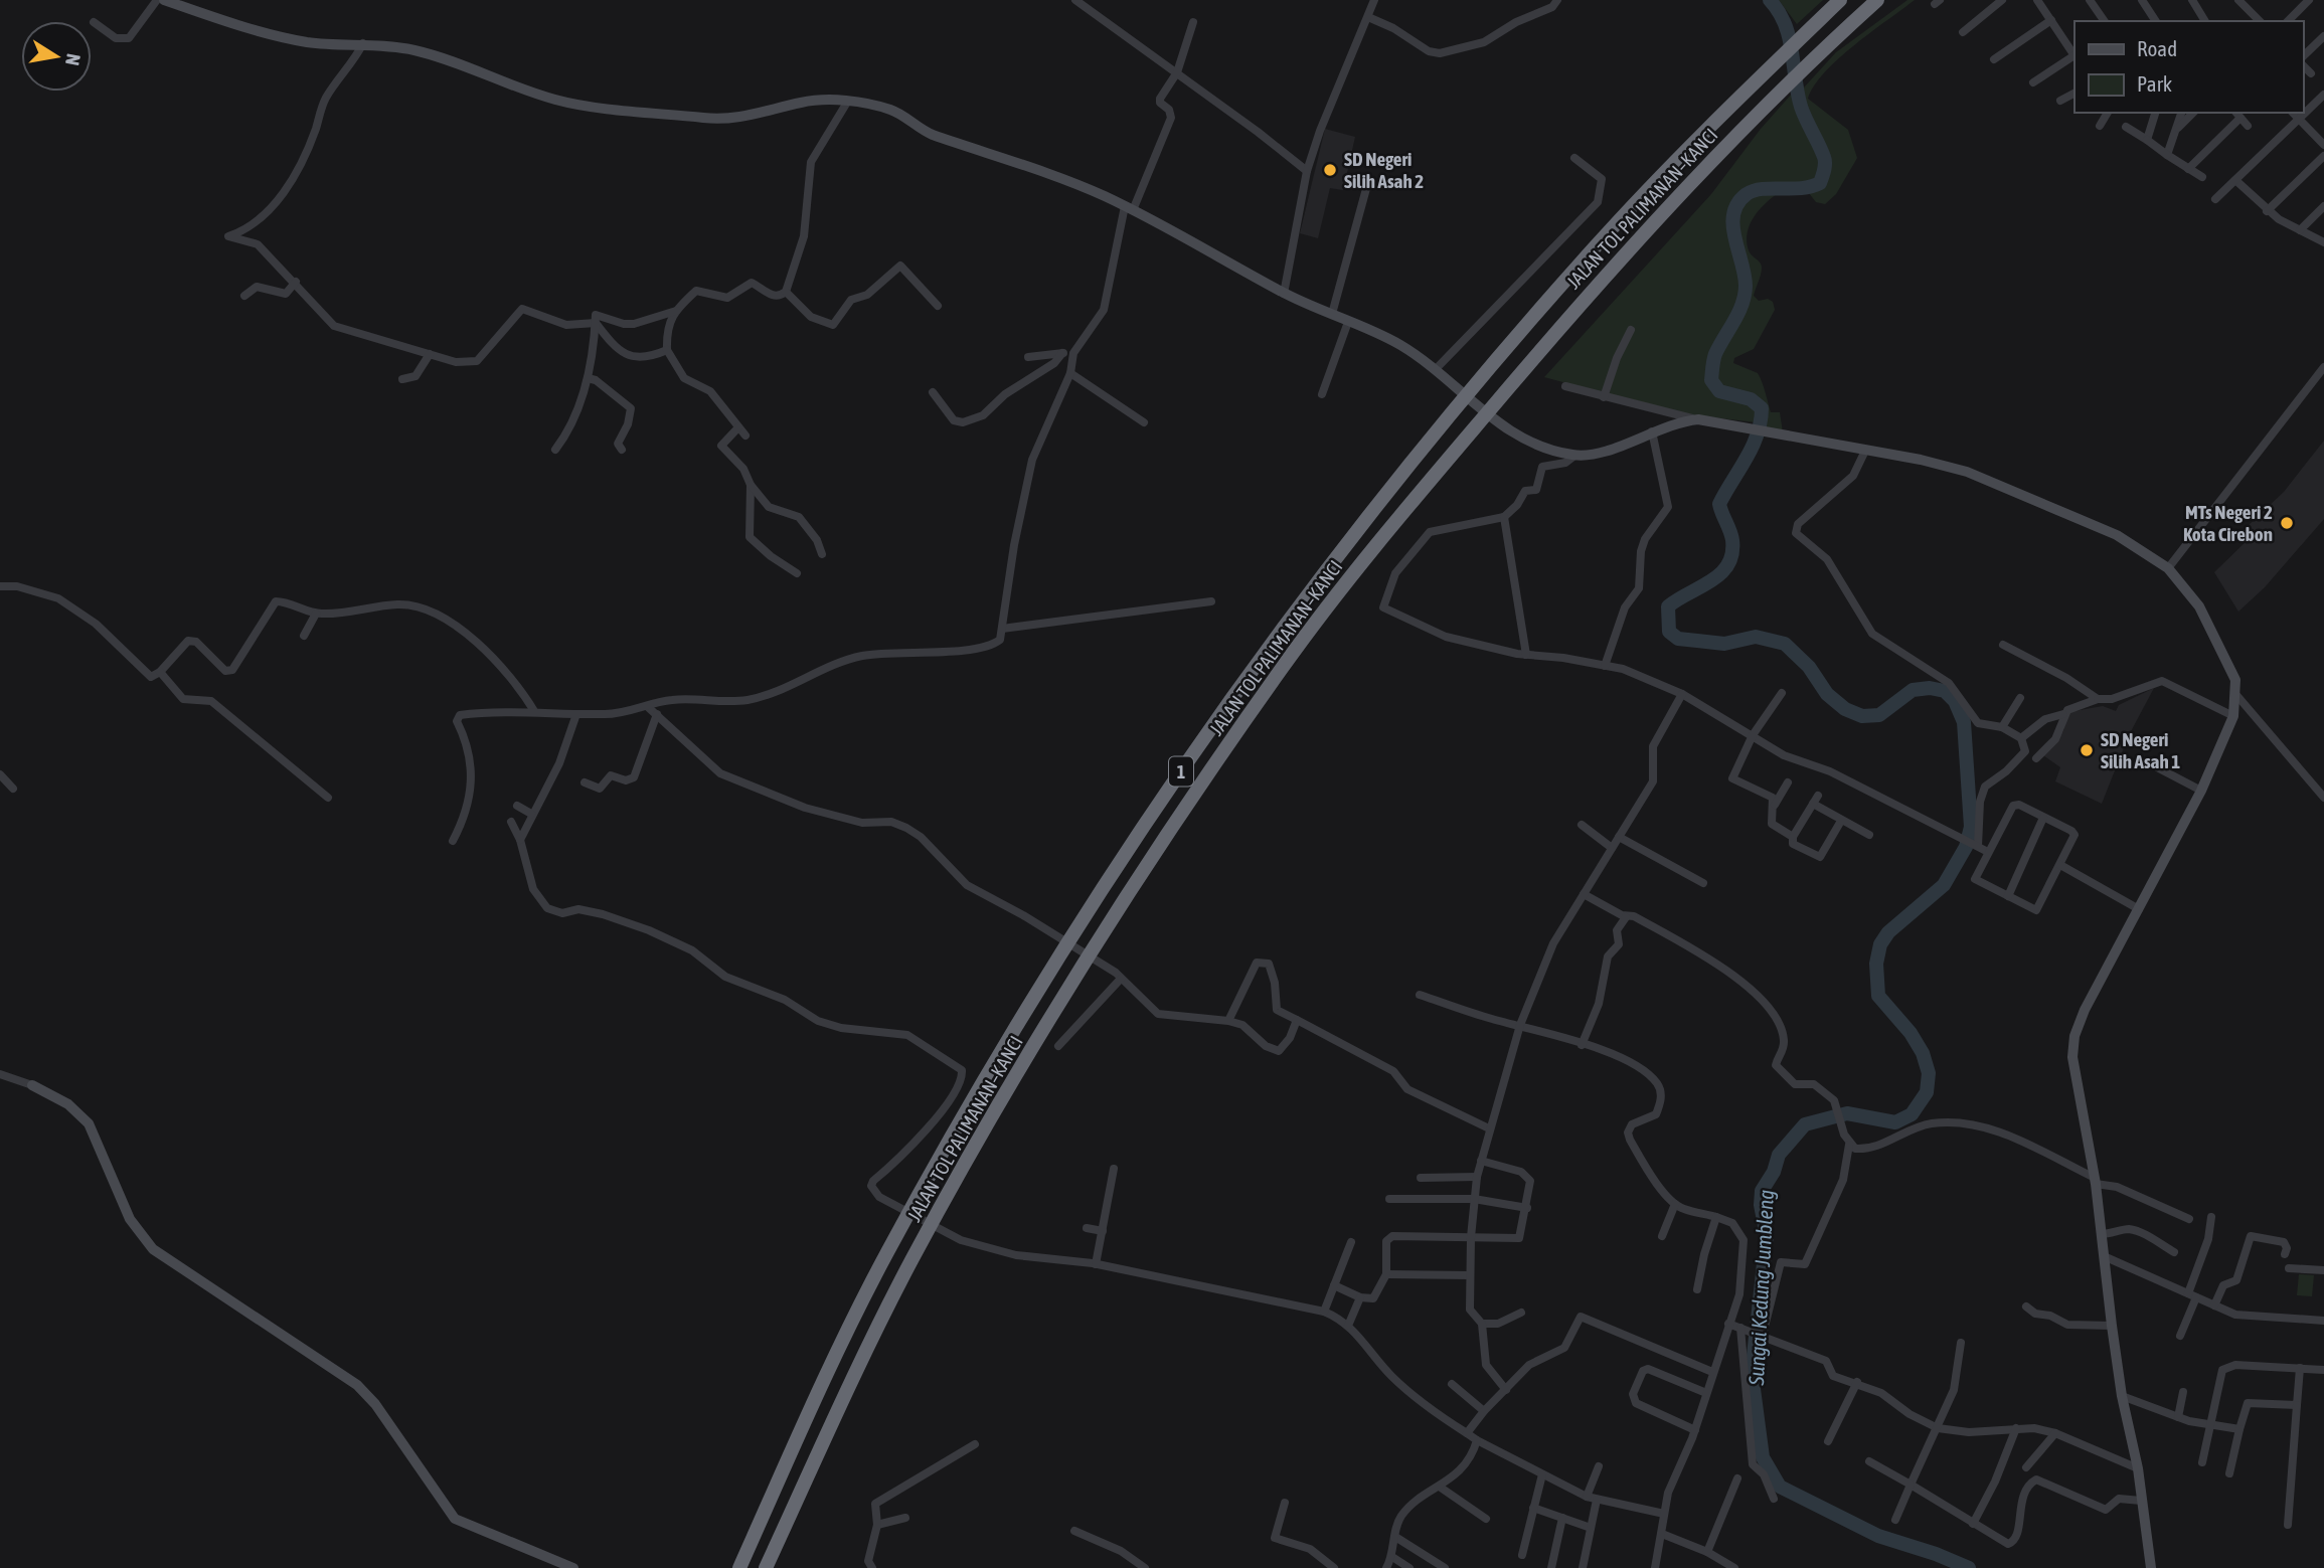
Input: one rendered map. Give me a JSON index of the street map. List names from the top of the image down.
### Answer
{
  "streets": {
    "highway": ["JALAN TOL PALIMANAN–KANCI", "1"]
  },
  "water": ["Sungai Kedung Jumbleng"],
  "places": ["SD Negeri Silih Asah 2", "MTs Negeri 2 Kota Cirebon", "SD Negeri Silih Asah 1"],
  "legend": ["Road", "Park"],
  "north": "right"
}
